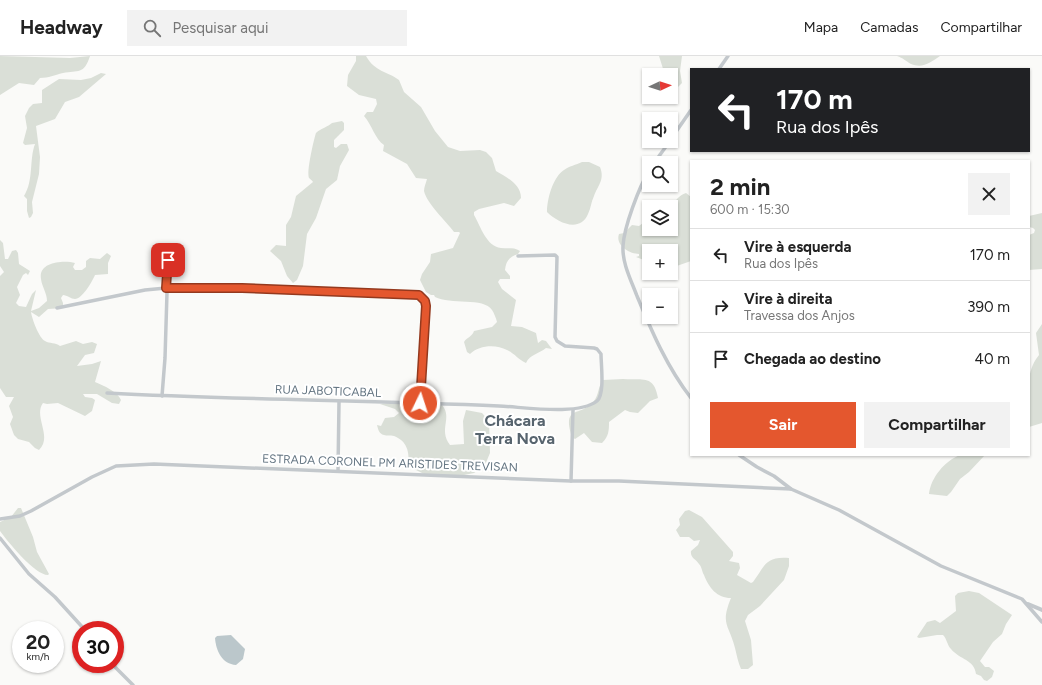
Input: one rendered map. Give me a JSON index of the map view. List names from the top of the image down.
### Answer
{
  "streets": {
    "street": ["RUA JABOTICABAL", "ESTRADA CORONEL PM ARISTIDES TREVISAN"]
  },
  "districts": ["Chácara Terra Nova"],
  "north": "right",
  "page": {
    "header": "Headway",
    "search": "Pesquisar aqui",
    "nav": ["Mapa", "Camadas", "Compartilhar"],
    "map_buttons": ["+", "−"],
    "turn": ["170 m", "Rua dos Ipês"],
    "heading": ["2 min", "600 m · 15:30"],
    "list": [
      {
        "name": "Vire à esquerda",
        "note": "Rua dos Ipês",
        "value": "170 m"
      },
      {
        "name": "Vire à direita",
        "note": "Travessa dos Anjos",
        "value": "390 m"
      },
      {
        "name": "Chegada ao destino",
        "value": "40 m"
      }
    ],
    "buttons": ["Sair", "Compartilhar"],
    "speed": "20 km/h",
    "limit": "30"
  }
}
